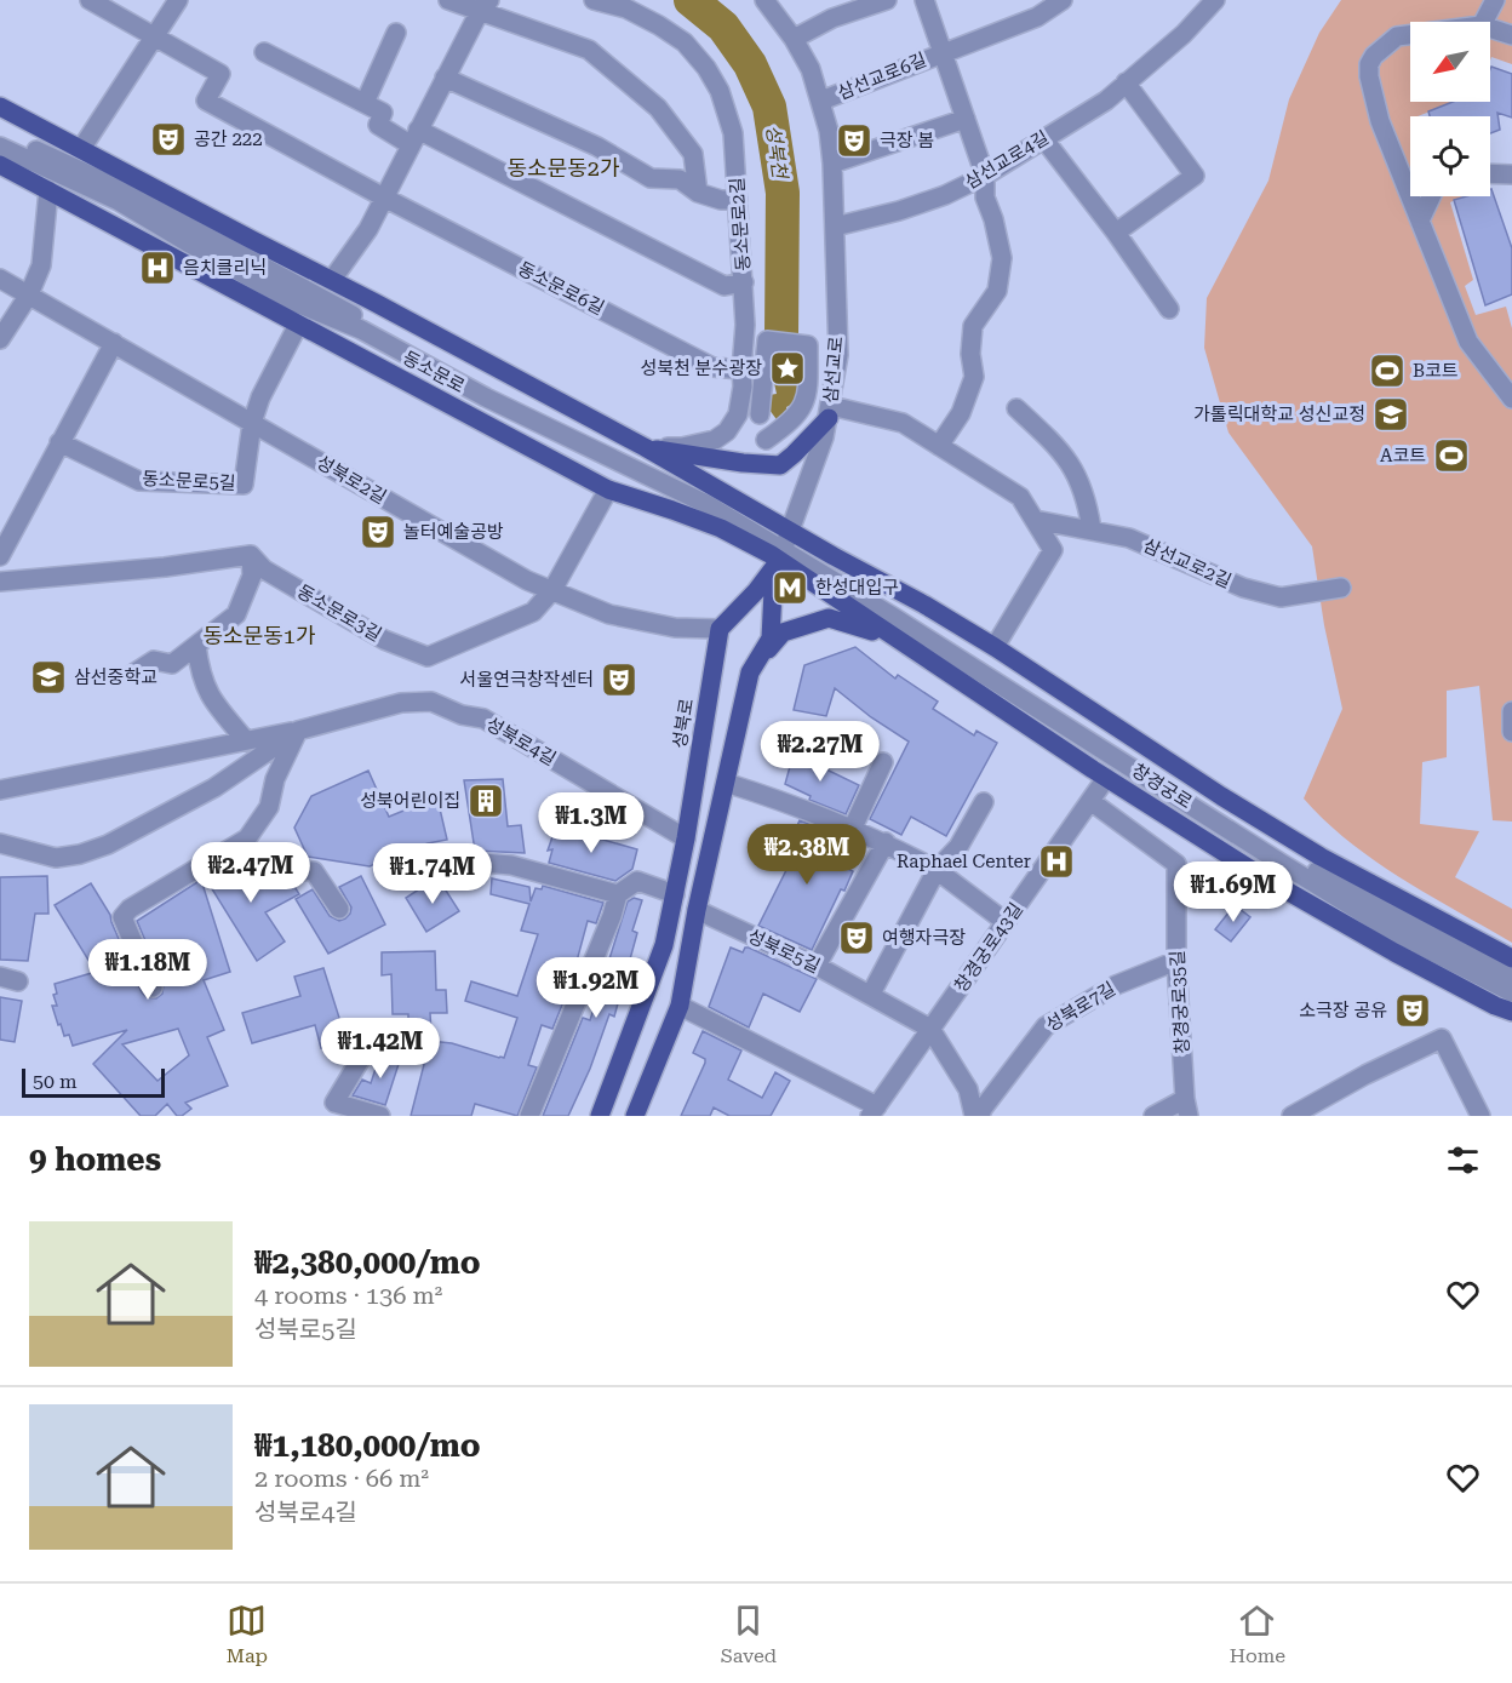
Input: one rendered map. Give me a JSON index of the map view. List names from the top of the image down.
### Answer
{
  "streets": {
    "main road": ["동소문로", "성북로", "창경궁로"],
    "street": [
      "삼선교로6길",
      "삼선교로4길",
      "동소문로2길",
      "동소문로6길",
      "삼선교로",
      "성북로2길",
      "동소문로5길",
      "삼선교로2길",
      "동소문로3길",
      "성북로4길",
      "창경궁로43길",
      "성북로5길",
      "창경궁로35길",
      "성북로7길"
    ]
  },
  "crossings": [
    ["삼선교로6길", "삼선교로4길"],
    ["삼선교로6길", "삼선교로"],
    ["삼선교로4길", "삼선교로"],
    ["동소문로2길", "동소문로6길"],
    ["동소문로2길", "동소문로"],
    ["삼선교로", "동소문로"],
    ["동소문로", "동소문로5길"],
    ["동소문로", "동소문로3길"],
    ["동소문로", "창경궁로"],
    ["성북로2길", "동소문로5길"],
    ["성북로2길", "동소문로3길"],
    ["성북로2길", "성북로"],
    ["성북로", "성북로4길"],
    ["창경궁로", "창경궁로43길"],
    ["창경궁로43길", "성북로5길"],
    ["창경궁로43길", "창경궁로35길"],
    ["창경궁로35길", "성북로7길"]
  ],
  "districts": ["동소문동2가", "동소문동1가"],
  "water": ["성북천"],
  "places": {
    "theatre": [
      "공간 222",
      "극장 봄",
      "놀터예술공방",
      "서울연극창작센터",
      "여행자극장",
      "소극장 공유"
    ],
    "hospital": ["음치클리닉", "Raphael Center"],
    "place": ["성북천 분수광장"],
    "sports": ["B코트", "A코트"],
    "school or university": ["가톨릭대학교 성신교정", "삼선중학교"],
    "metro station": ["한성대입구"],
    "building": ["성북어린이집"]
  },
  "scale_bar": "50 m",
  "north": "bottom left",
  "page": {
    "price": [
      "₩2.27M",
      "₩1.3M",
      "₩2.38M",
      "₩2.47M",
      "₩1.74M",
      "₩1.69M",
      "₩1.18M",
      "₩1.92M",
      "₩1.42M"
    ],
    "scale": "50 m",
    "heading": "9 homes",
    "list": [
      {
        "name": "₩2,380,000/mo",
        "note": "4 rooms · 136 m² · 성북로5길"
      },
      {
        "name": "₩1,180,000/mo",
        "note": "2 rooms · 66 m² · 성북로4길"
      }
    ],
    "tabs": ["Map", "Saved", "Home"]
  }
}
